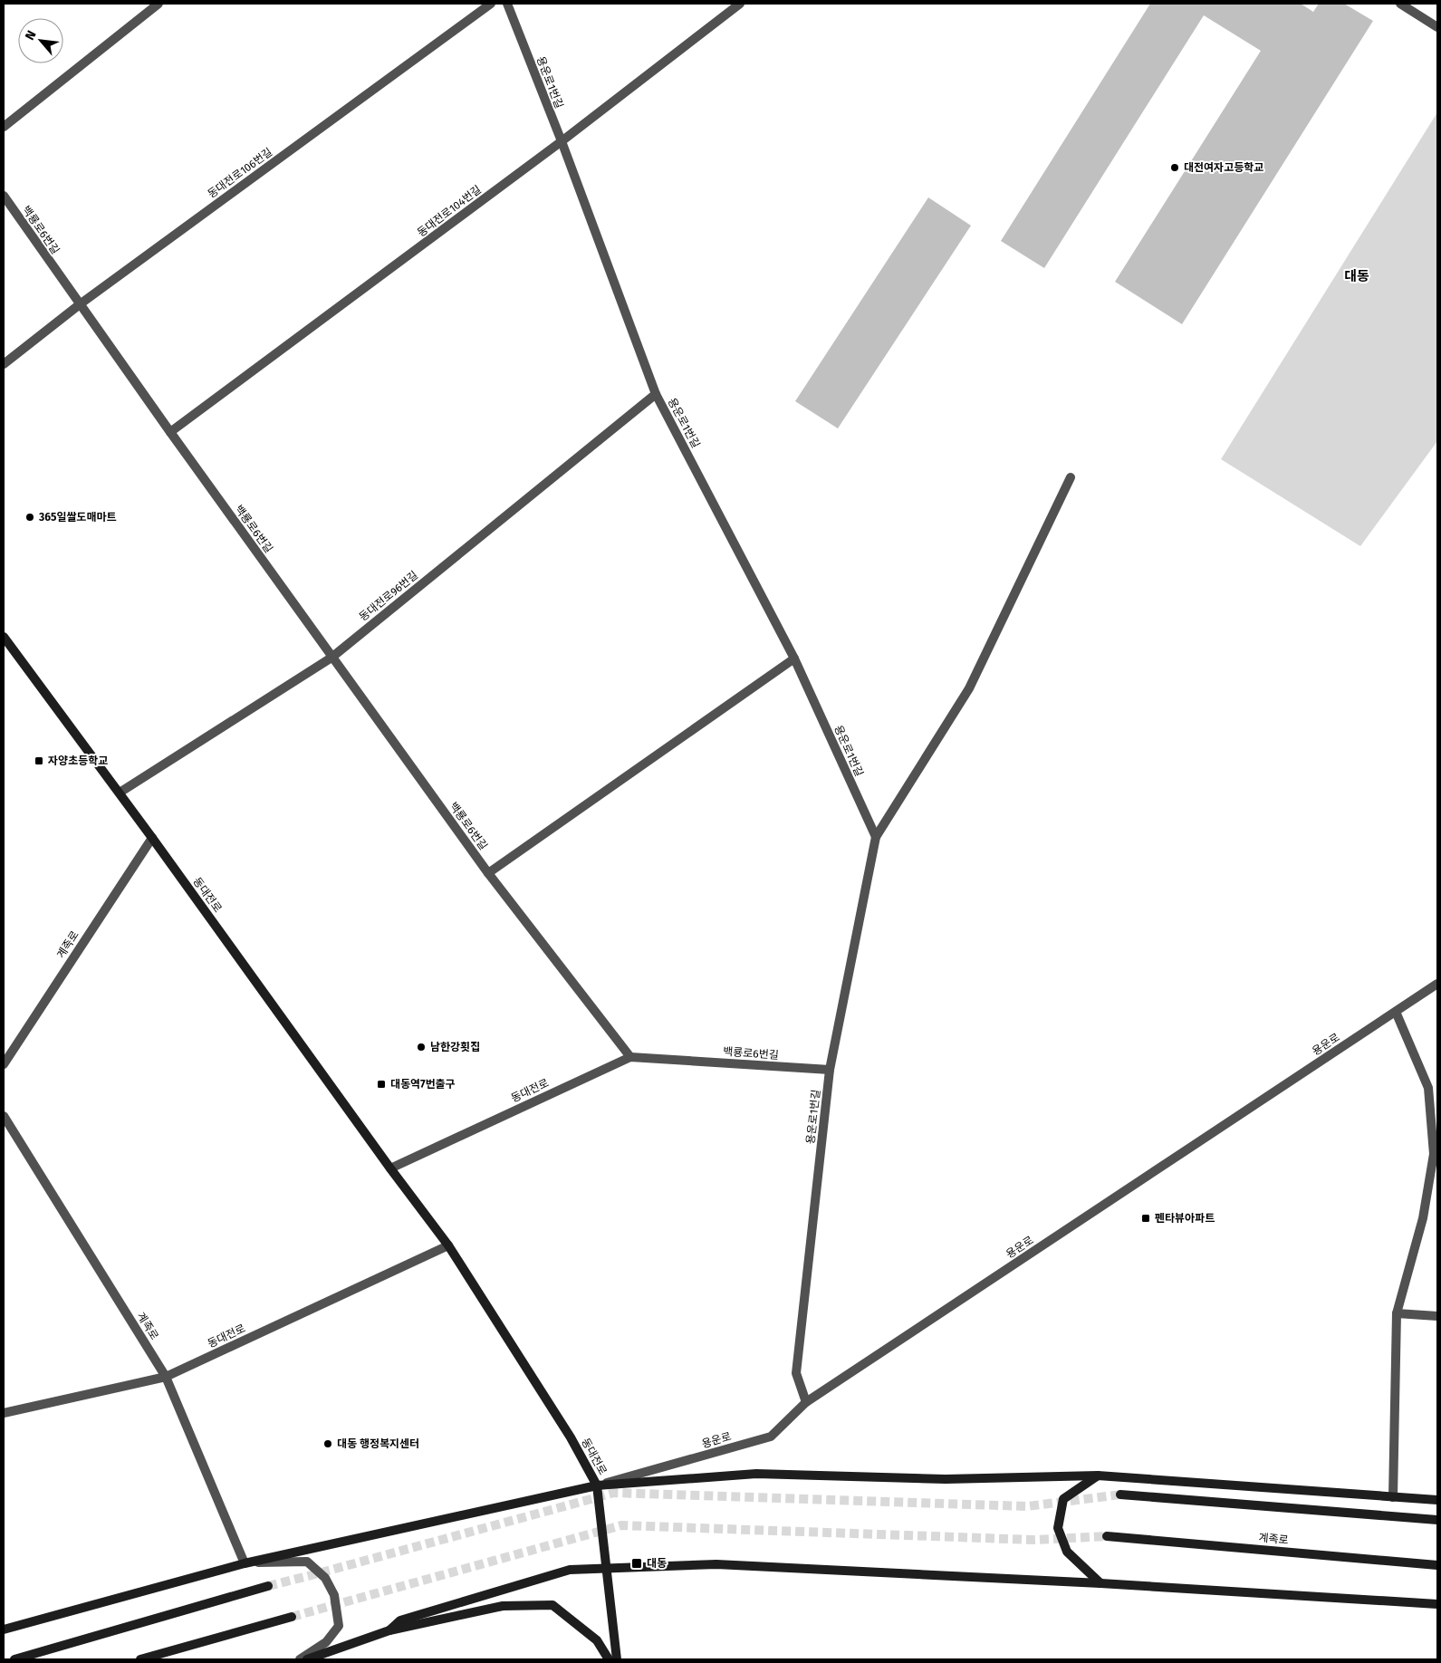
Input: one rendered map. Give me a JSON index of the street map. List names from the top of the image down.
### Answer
{
  "streets": {
    "main road": ["동대전로", "계족로"],
    "street": [
      "용운로1번길",
      "동대전로106번길",
      "동대전로104번길",
      "백룡로6번길",
      "동대전로96번길",
      "용운로"
    ]
  },
  "crossings": [
    ["용운로1번길", "동대전로104번길"],
    ["용운로1번길", "백룡로6번길"],
    ["용운로1번길", "동대전로96번길"],
    ["용운로1번길", "용운로"],
    ["동대전로106번길", "백룡로6번길"],
    ["동대전로104번길", "백룡로6번길"],
    ["백룡로6번길", "동대전로96번길"],
    ["백룡로6번길", "동대전로"],
    ["동대전로96번길", "동대전로"],
    ["동대전로", "계족로"],
    ["동대전로", "용운로"]
  ],
  "districts": ["대동"],
  "places": {
    "other": [
      "대전여자고등학교",
      "365일쌀도매마트",
      "남한강횟집",
      "대동 행정복지센터"
    ],
    "transit": [
      "자양초등학교",
      "대동역7번출구",
      "펜타뷰아파트",
      "대동"
    ]
  },
  "north": "top left"
}
